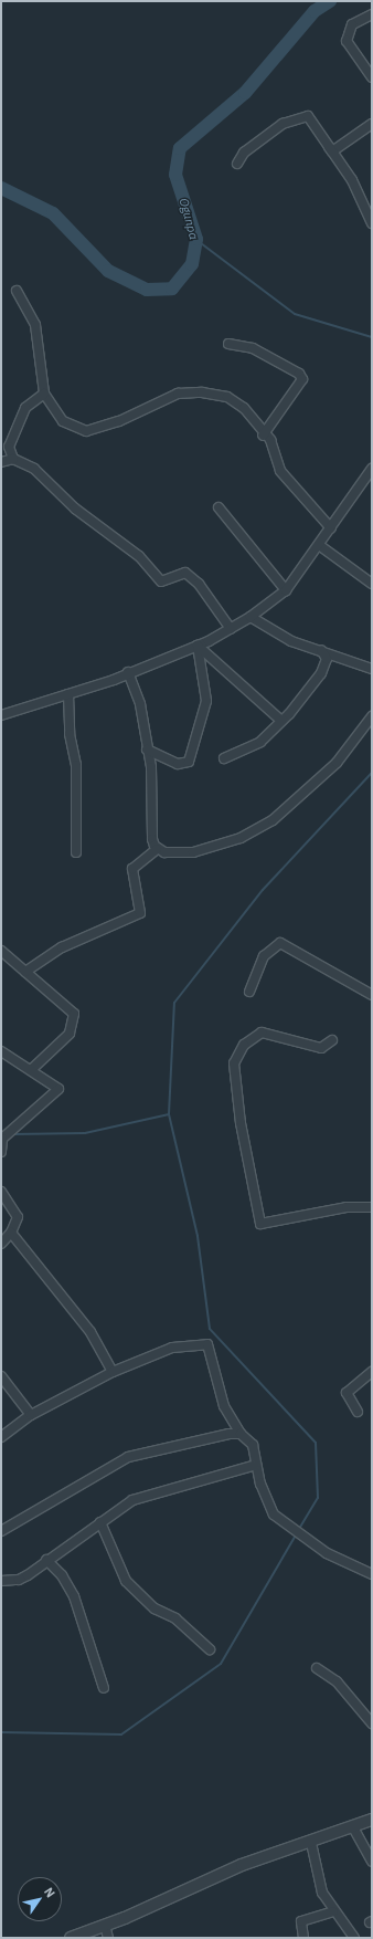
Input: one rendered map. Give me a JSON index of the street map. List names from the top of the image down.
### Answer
{
  "water": ["Ogunpa"],
  "north": "top right"
}
